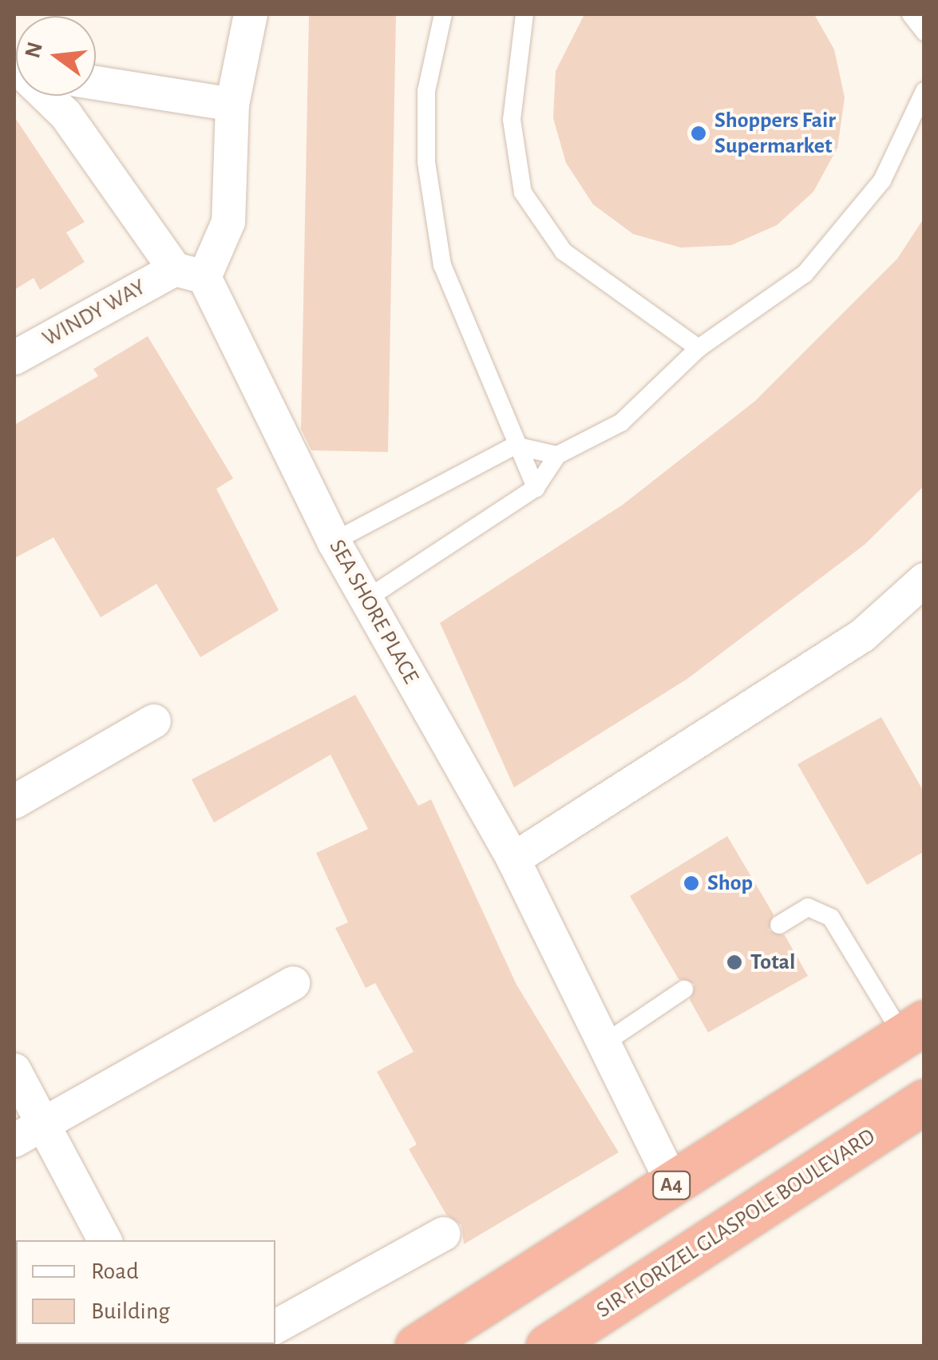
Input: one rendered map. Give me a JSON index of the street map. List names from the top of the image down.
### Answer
{
  "streets": {
    "highway": ["A4", "SIR FLORIZEL GLASPOLE BOULEVARD"],
    "street": ["WINDY WAY", "SEA SHORE PLACE"]
  },
  "crossings": [
    ["WINDY WAY", "SEA SHORE PLACE"],
    ["SEA SHORE PLACE", "A4"]
  ],
  "places": ["Shoppers Fair Supermarket", "Shop", "Total"],
  "legend": ["Road", "Building"],
  "north": "left"
}
